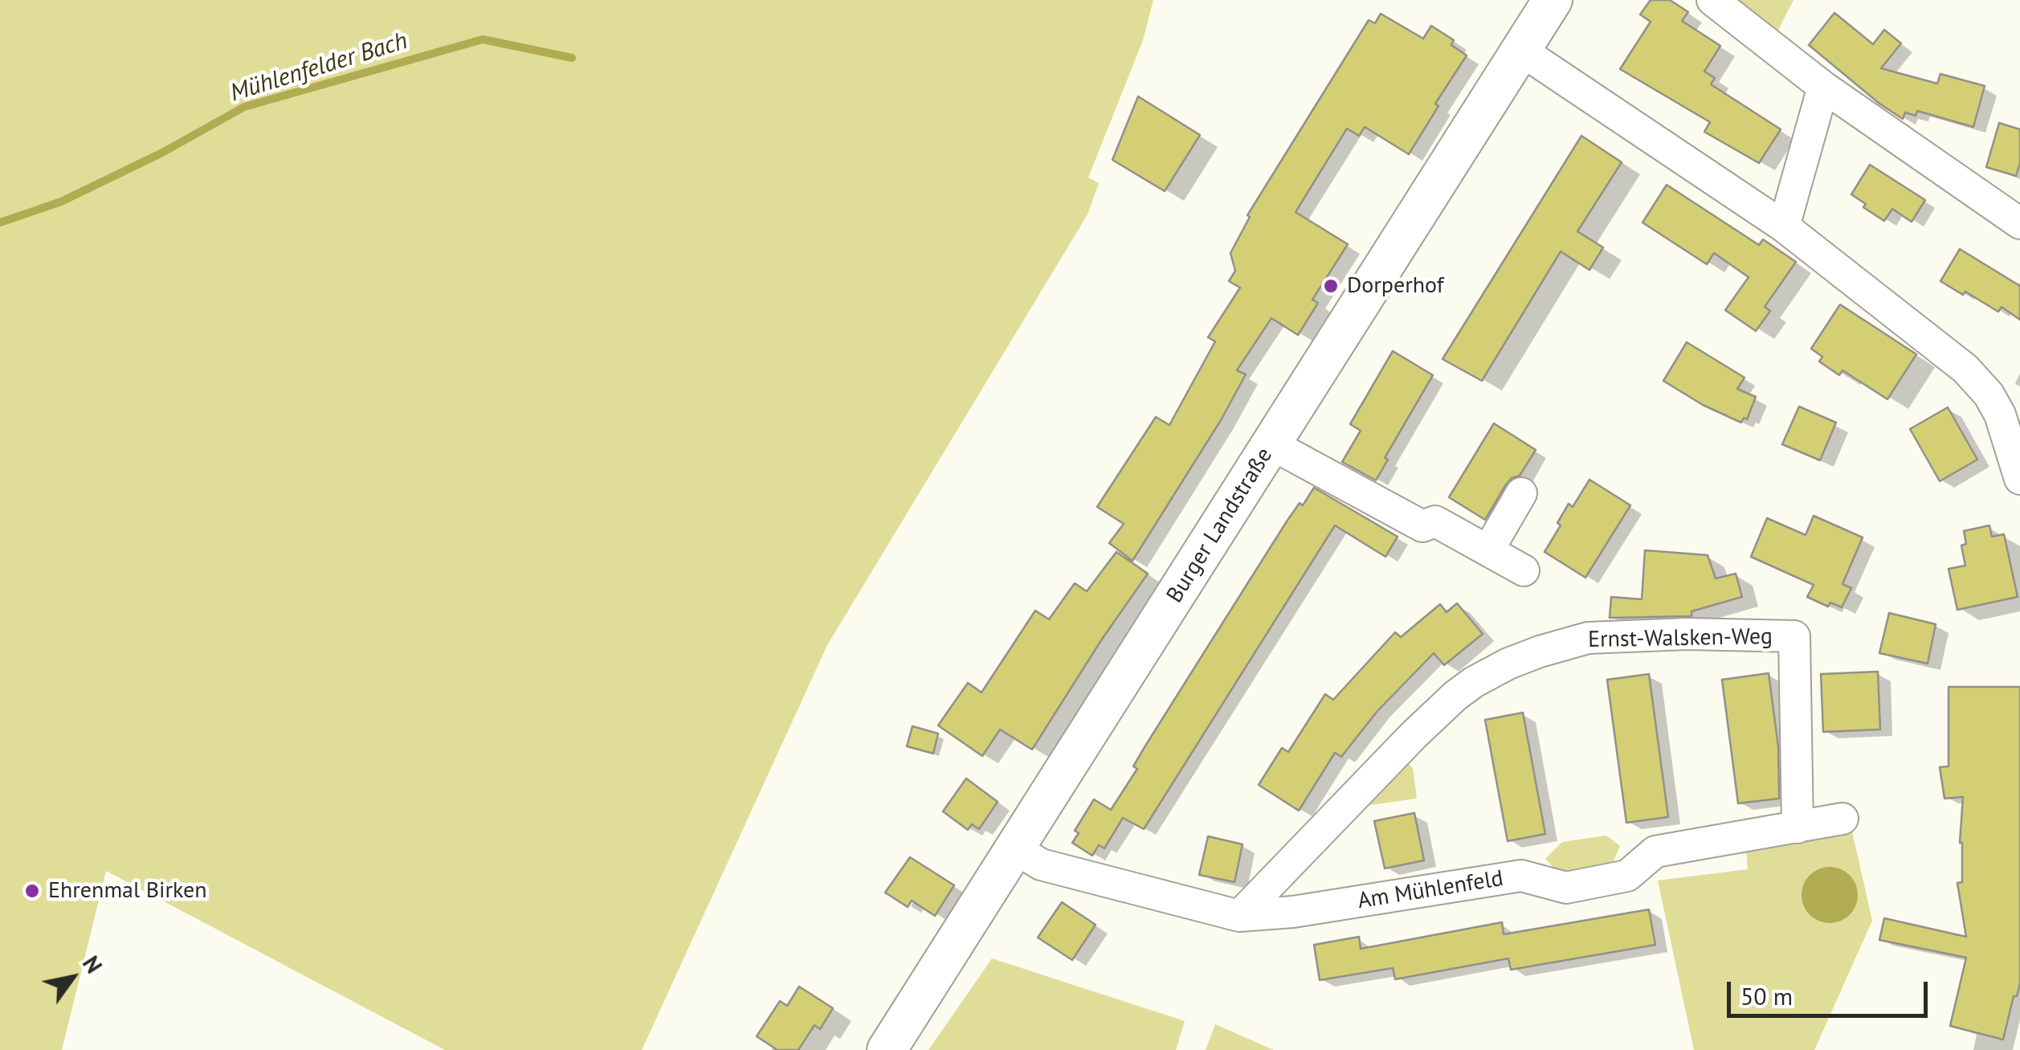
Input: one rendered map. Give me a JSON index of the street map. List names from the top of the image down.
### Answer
{
  "streets": {
    "main road": ["Burger Landstraße"],
    "street": ["Ernst-Walsken-Weg", "Am Mühlenfeld"]
  },
  "crossings": [
    ["Burger Landstraße", "Am Mühlenfeld"],
    ["Ernst-Walsken-Weg", "Am Mühlenfeld"]
  ],
  "water": ["Mühlenfelder Bach"],
  "places": ["Dorperhof", "Ehrenmal Birken"],
  "scale_bar": "50 m",
  "north": "top right"
}
